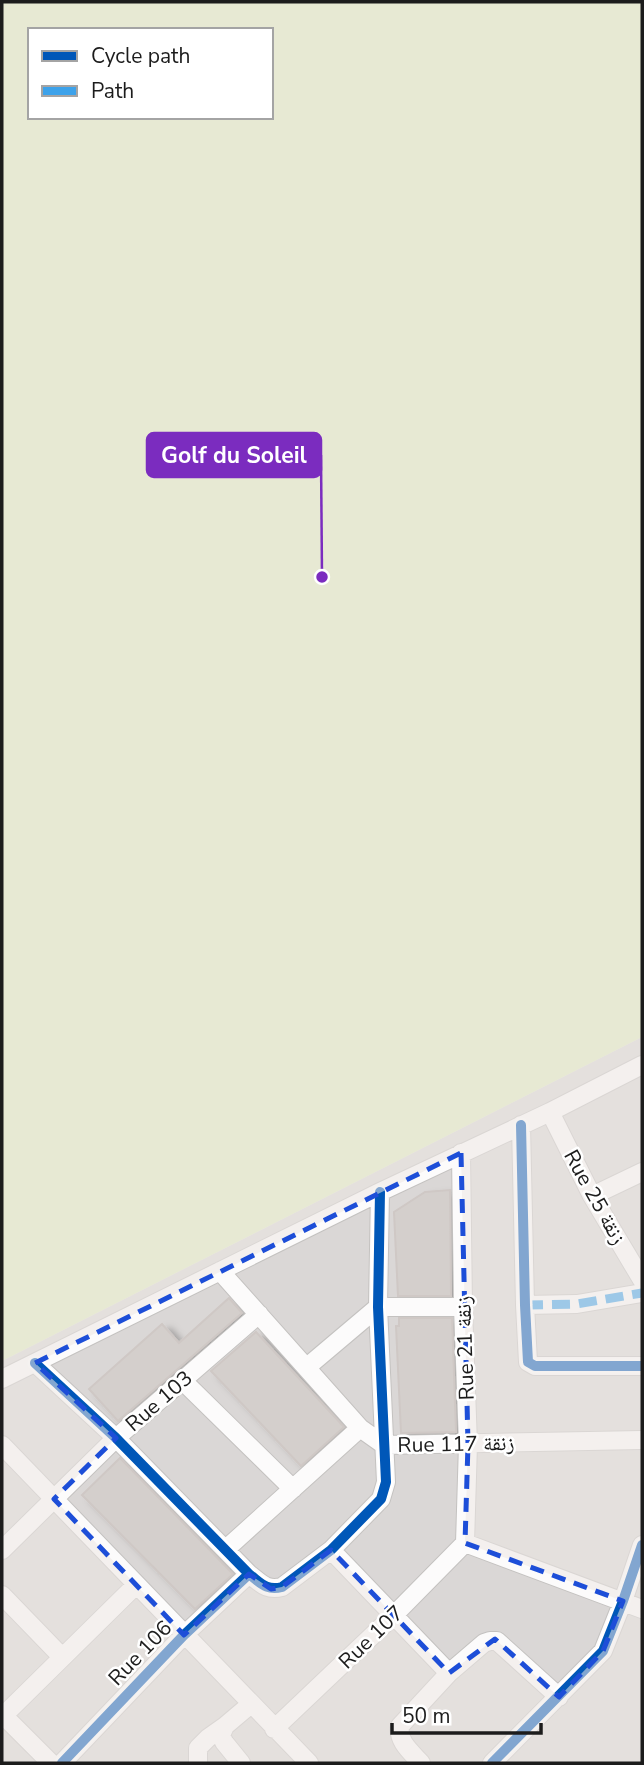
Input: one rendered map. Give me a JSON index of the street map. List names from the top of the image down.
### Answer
{
  "streets": {
    "street": [
      "Rue 25 زنقة",
      "Rue 21 زنقة",
      "Rue 103",
      "Rue 117 زنقة",
      "Rue 107",
      "Rue 106"
    ]
  },
  "crossings": [
    ["Rue 21 زنقة", "Rue 117 زنقة"],
    ["Rue 21 زنقة", "Rue 107"],
    ["Rue 103", "Rue 117 زنقة"]
  ],
  "places": ["Golf du Soleil"],
  "legend": ["Cycle path", "Path"],
  "scale_bar": "50 m"
}
